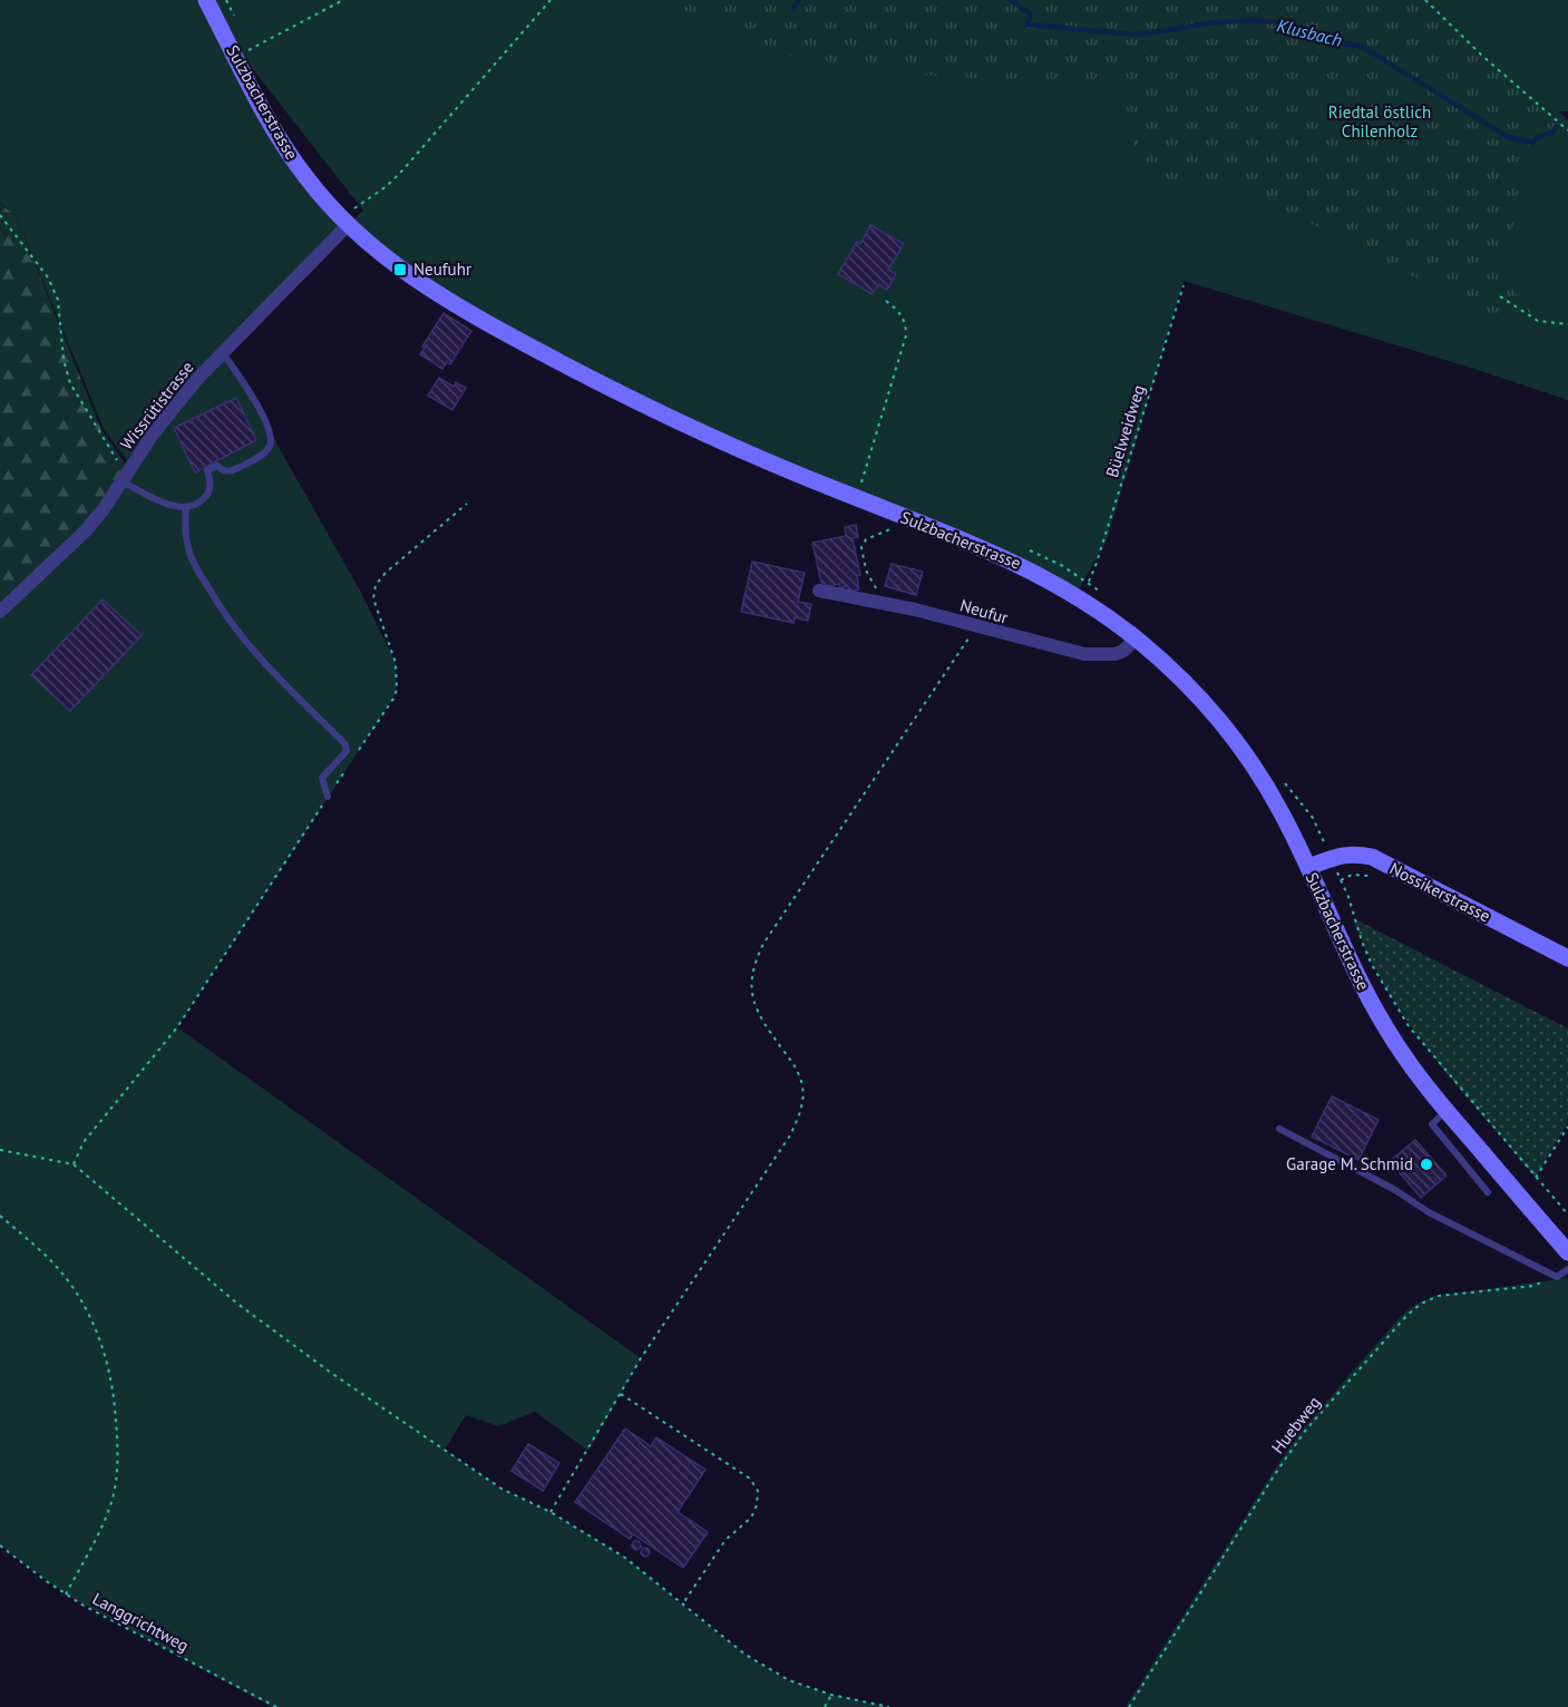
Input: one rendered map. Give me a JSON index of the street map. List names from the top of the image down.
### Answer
{
  "streets": {
    "street": [
      "Sulzbacherstrasse",
      "Wissrütistrasse",
      "Neufur",
      "Nossikerstrasse"
    ],
    "path": ["Büelweidweg", "Huebweg", "Langgrichtweg"]
  },
  "crossings": [
    ["Sulzbacherstrasse", "Wissrütistrasse"],
    ["Sulzbacherstrasse", "Neufur"],
    ["Sulzbacherstrasse", "Nossikerstrasse"]
  ],
  "water": ["Klusbach"],
  "parks": ["Riedtal östlich Chilenholz"],
  "places": {
    "transit": ["Neufuhr"],
    "other": ["Garage M. Schmid"]
  }
}
